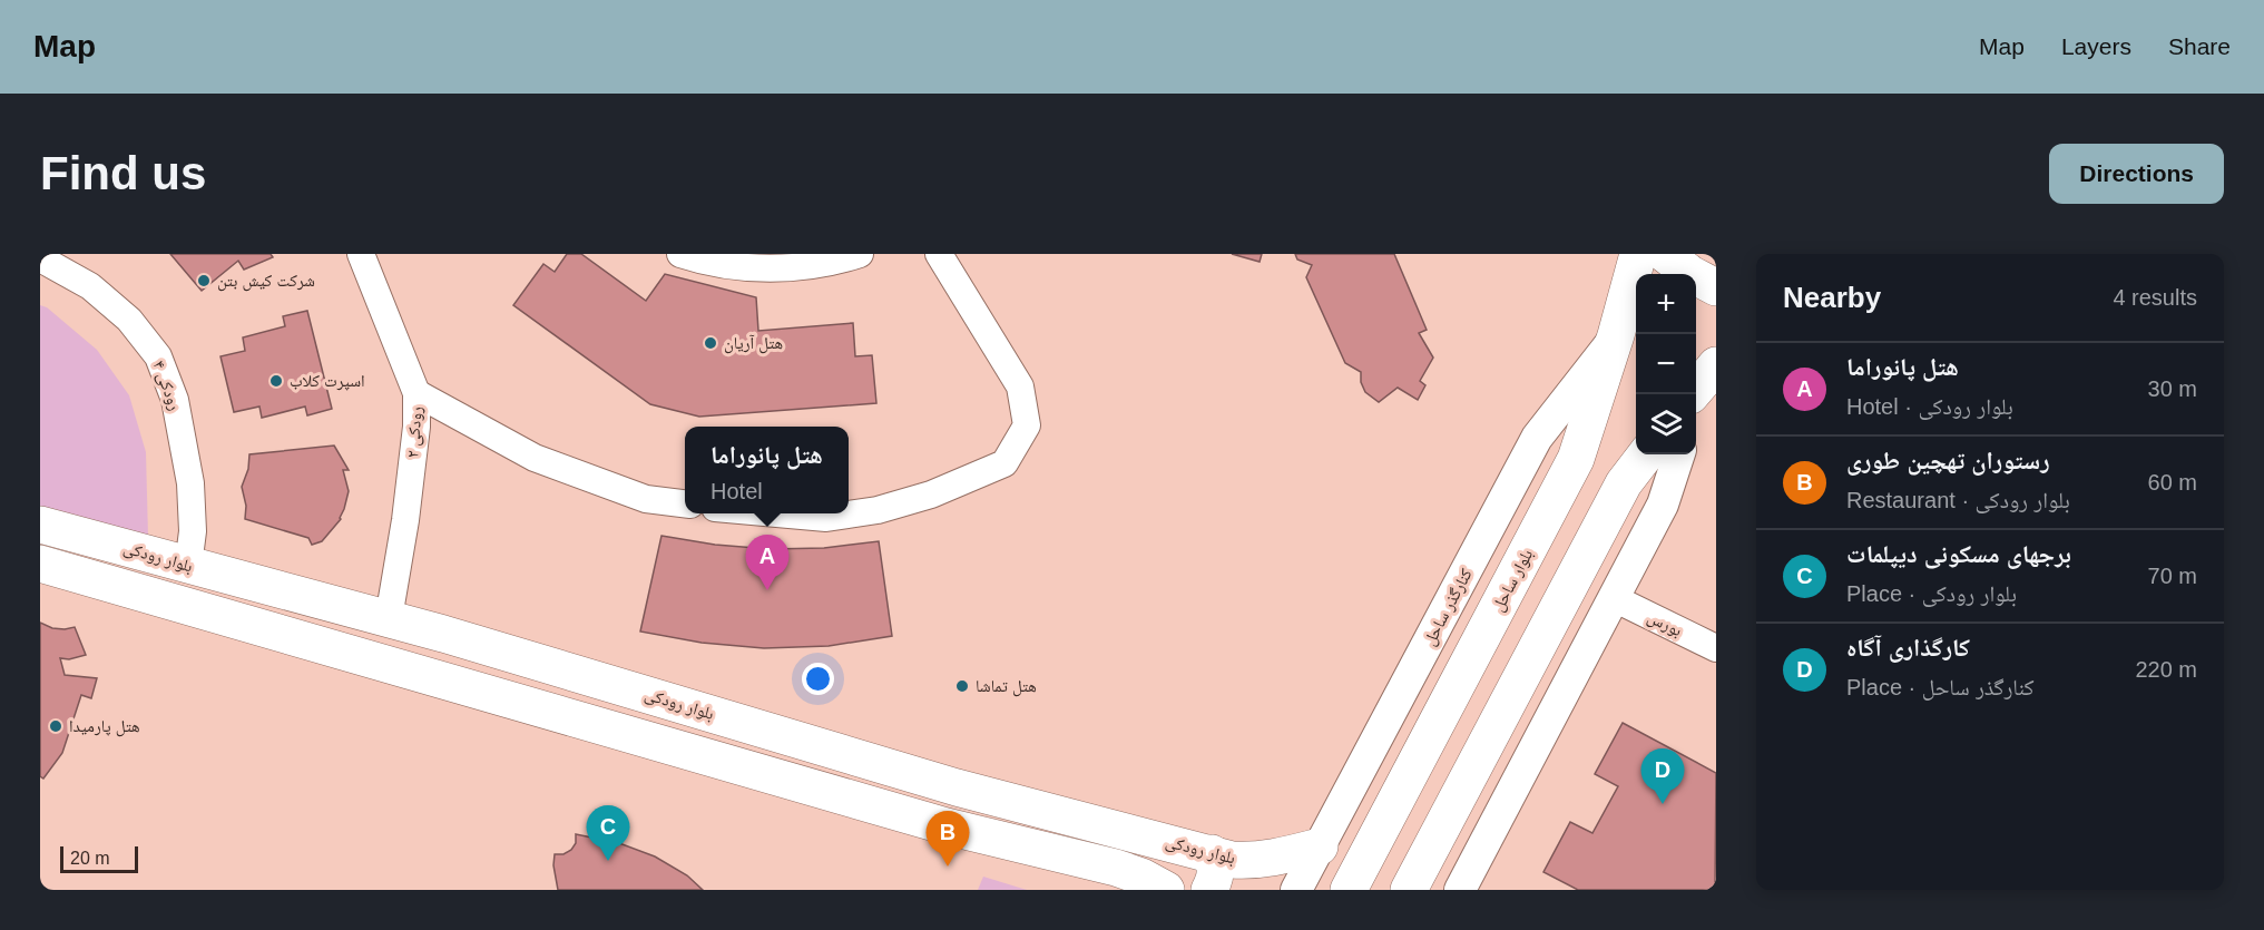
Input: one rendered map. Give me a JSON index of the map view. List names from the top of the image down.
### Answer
{
  "streets": {
    "main road": ["بلوار رودکی", "بلوار ساحل"],
    "street": [
      "رودکی ۴",
      "رودکی ۲",
      "کنارگذر ساحل",
      "بورس"
    ]
  },
  "crossings": [
    ["رودکی ۴", "بلوار رودکی"],
    ["رودکی ۲", "بلوار رودکی"],
    ["بلوار رودکی", "کنارگذر ساحل"],
    ["بلوار ساحل", "کنارگذر ساحل"]
  ],
  "places": [
    "شرکت کیش بتن",
    "هتل آریان",
    "اسپرت کلاب",
    "هتل تماشا",
    "هتل پارمیدا"
  ],
  "scale_bar": "20 m",
  "page": {
    "header": "Map",
    "nav": ["Map", "Layers", "Share"],
    "buttons": "Directions",
    "title": "Find us",
    "heading": ["Nearby", "4 results"],
    "map_buttons": ["+", "−"],
    "list": [
      {
        "mark": "A",
        "name": "هتل پانوراما",
        "note": "Hotel · بلوار رودکی",
        "value": "30 m"
      },
      {
        "mark": "B",
        "name": "رستوران تهچین طوری",
        "note": "Restaurant · بلوار رودکی",
        "value": "60 m"
      },
      {
        "mark": "C",
        "name": "برجهای مسکونی دیپلمات",
        "note": "Place · بلوار رودکی",
        "value": "70 m"
      },
      {
        "mark": "D",
        "name": "کارگذاری آگاه",
        "note": "Place · کنارگذر ساحل",
        "value": "220 m"
      }
    ],
    "popup": ["هتل پانوراما", "Hotel"],
    "pins": [
      "A",
      "D",
      "C",
      "B"
    ],
    "scale": "20 m"
  }
}
